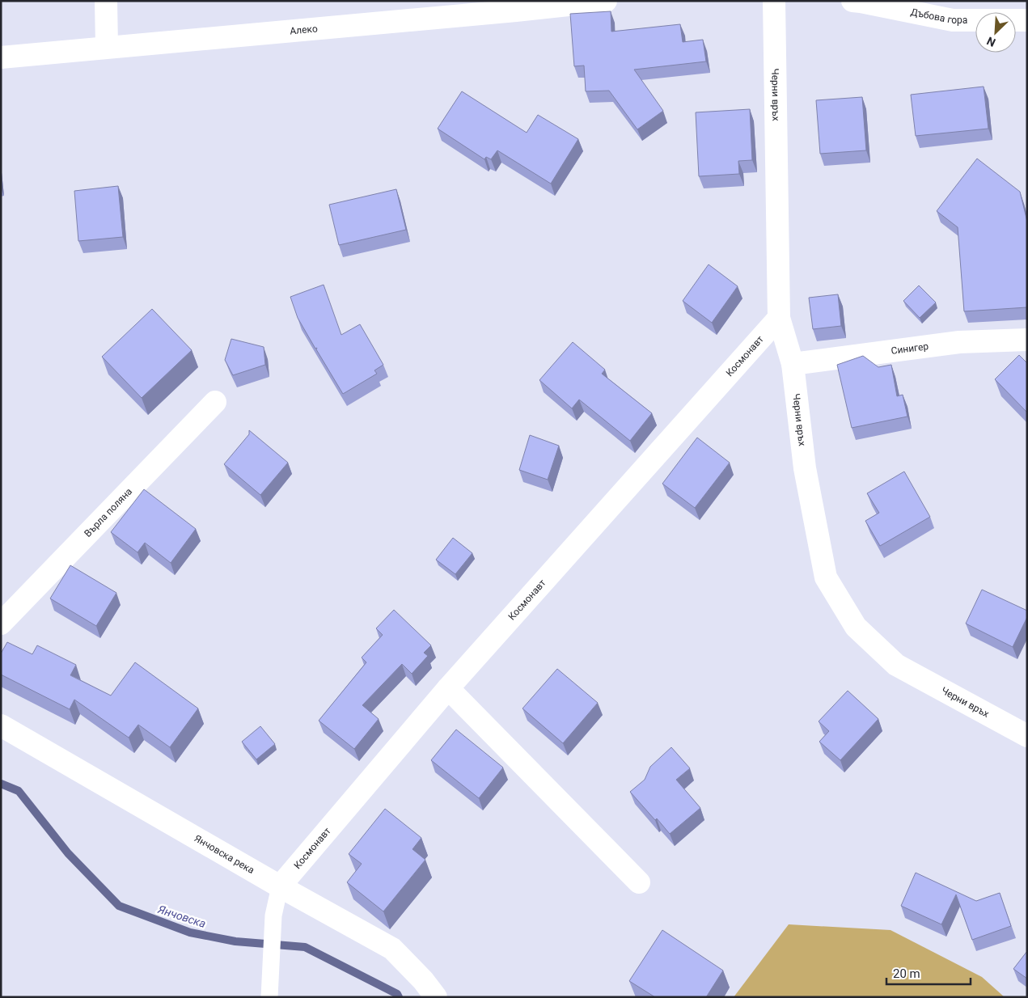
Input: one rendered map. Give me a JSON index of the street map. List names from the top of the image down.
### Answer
{
  "streets": {
    "street": [
      "Дъбова гора",
      "Алеко",
      "Черни връх",
      "Синигер",
      "Космонавт",
      "Върла поляна",
      "Янчовска река"
    ]
  },
  "crossings": [
    ["Черни връх", "Синигер"],
    ["Черни връх", "Космонавт"],
    ["Космонавт", "Янчовска река"]
  ],
  "water": ["Янчовска"],
  "scale_bar": "20 m",
  "north": "bottom left"
}
